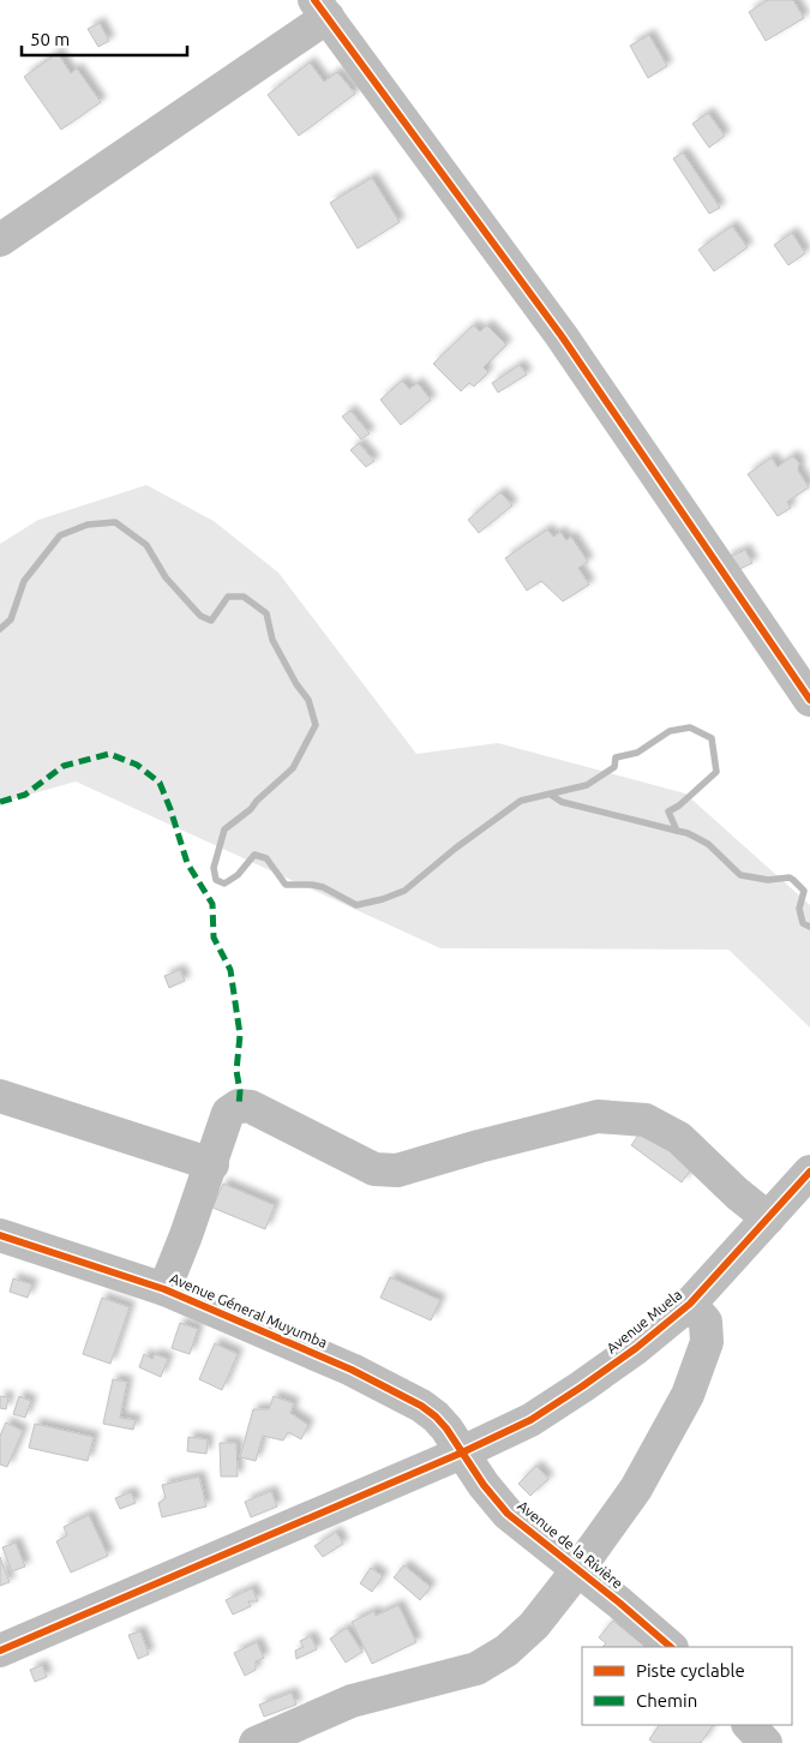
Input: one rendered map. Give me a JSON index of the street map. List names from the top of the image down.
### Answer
{
  "streets": {
    "street": ["Avenue Géneral Muyumba", "Avenue Muela", "Avenue de la Rivière"]
  },
  "crossings": [
    ["Avenue Géneral Muyumba", "Avenue Muela"],
    ["Avenue Géneral Muyumba", "Avenue de la Rivière"],
    ["Avenue Muela", "Avenue de la Rivière"]
  ],
  "legend": ["Piste cyclable", "Chemin"],
  "scale_bar": "50 m"
}
